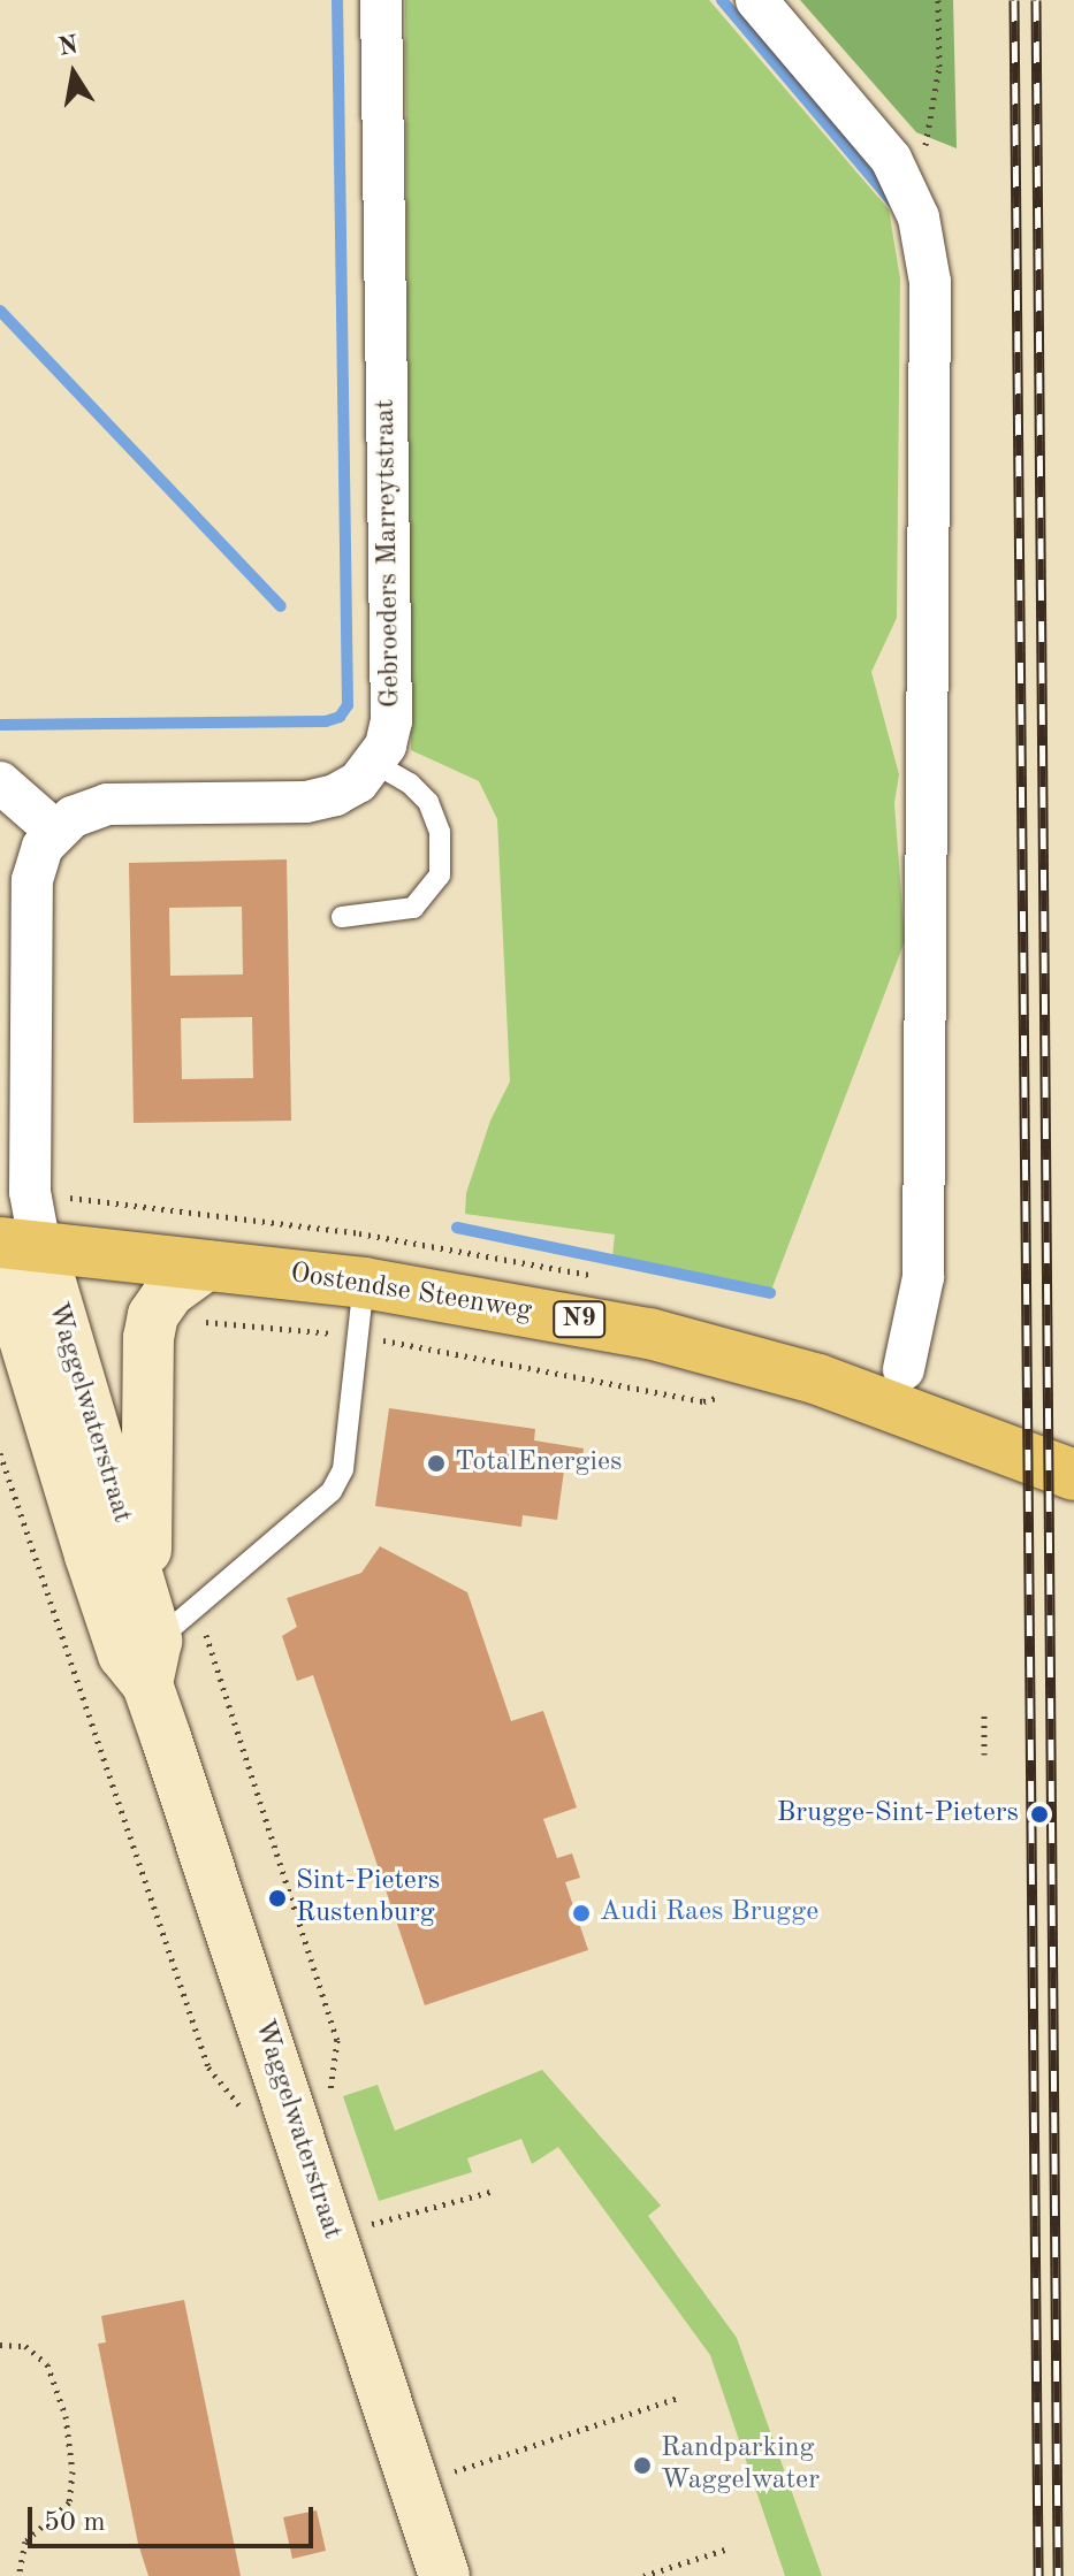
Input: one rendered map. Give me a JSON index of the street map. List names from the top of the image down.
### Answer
{
  "streets": {
    "main road": ["Oostendse Steenweg", "N9", "Waggelwaterstraat"],
    "street": ["Gebroeders Marreytstraat"]
  },
  "crossings": [
    ["Oostendse Steenweg", "Waggelwaterstraat"]
  ],
  "places": [
    "TotalEnergies",
    "Brugge-Sint-Pieters",
    "Sint-Pieters Rustenburg",
    "Audi Raes Brugge",
    "Randparking Waggelwater"
  ],
  "scale_bar": "50 m",
  "north": "top"
}
